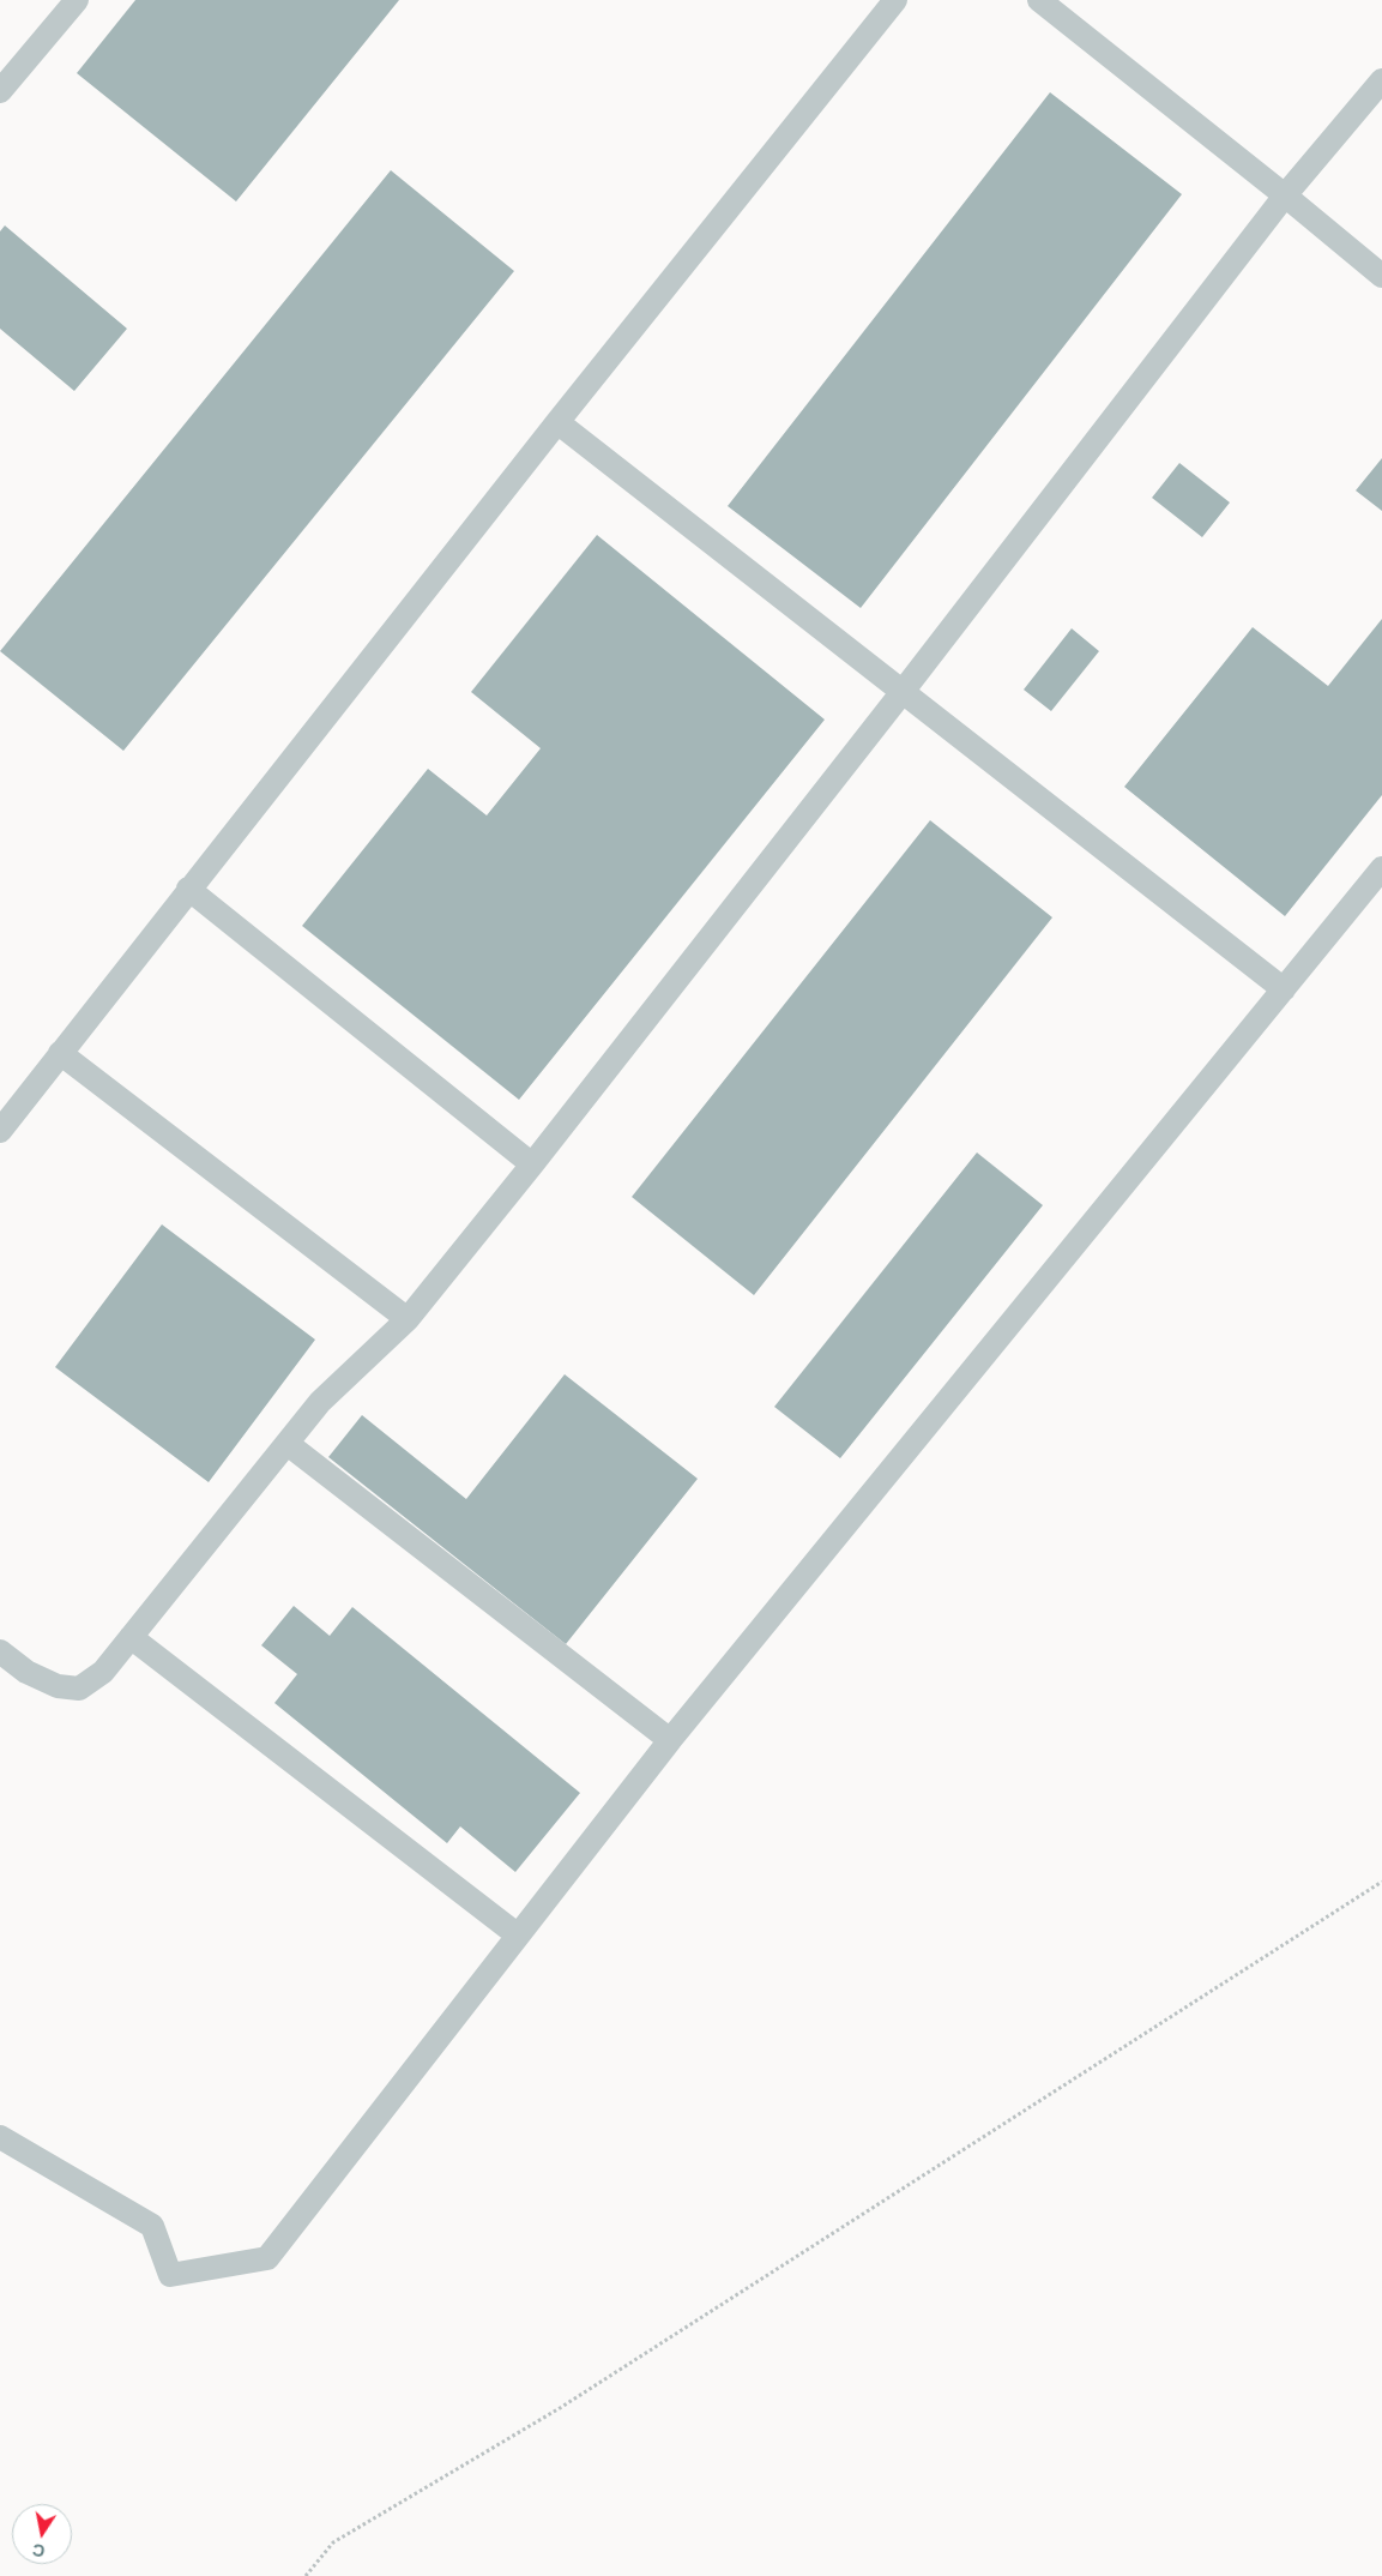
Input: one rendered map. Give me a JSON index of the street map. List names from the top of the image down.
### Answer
{
  "north": "bottom"
}
